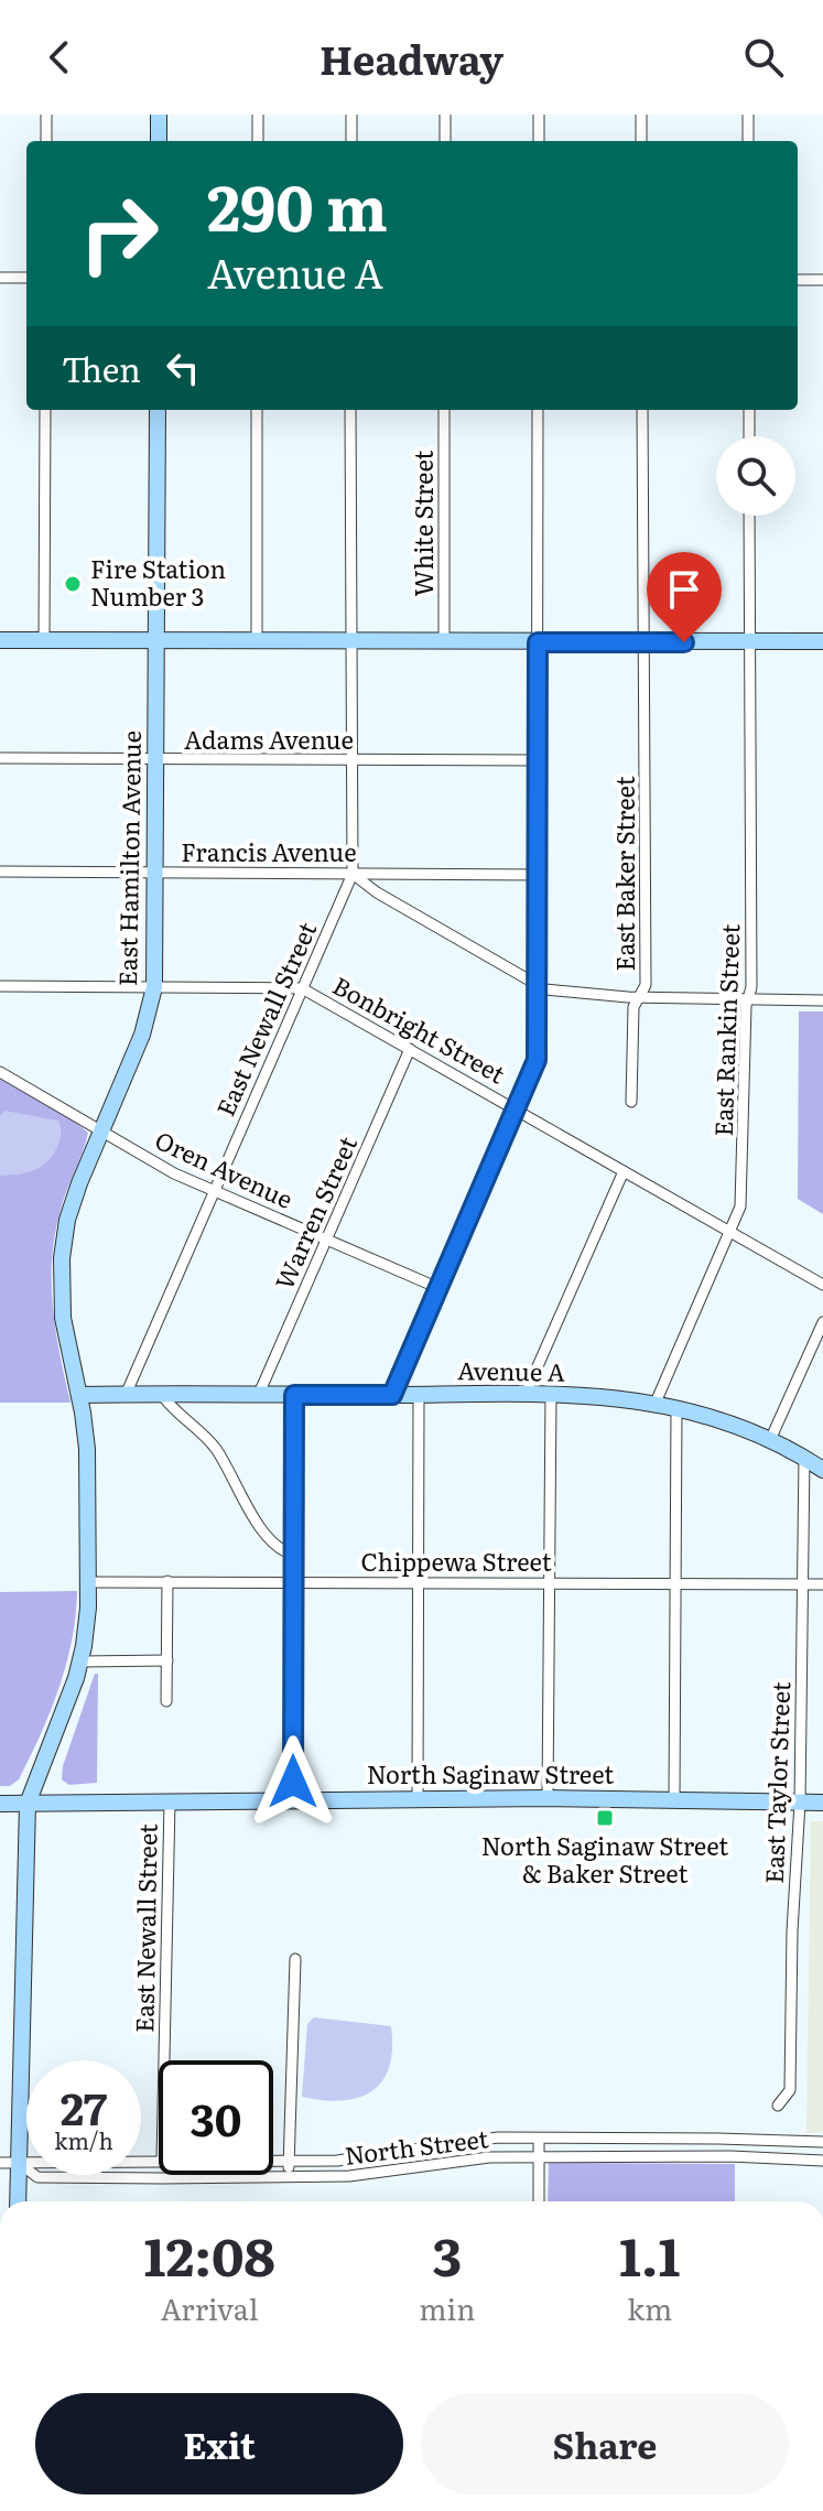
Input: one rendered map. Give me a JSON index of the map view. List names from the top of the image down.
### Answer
{
  "streets": {
    "street": [
      "White Street",
      "Adams Avenue",
      "Francis Avenue",
      "East Hamilton Avenue",
      "East Baker Street",
      "East Newall Street",
      "Bonbright Street",
      "East Rankin Street",
      "Oren Avenue",
      "Warren Street",
      "Avenue A",
      "Chippewa Street",
      "North Saginaw Street",
      "East Taylor Street",
      "North Street"
    ]
  },
  "crossings": [
    ["Adams Avenue", "East Hamilton Avenue"],
    ["Adams Avenue", "East Newall Street"],
    ["Francis Avenue", "East Hamilton Avenue"],
    ["Francis Avenue", "East Newall Street"],
    ["East Hamilton Avenue", "Bonbright Street"],
    ["East Hamilton Avenue", "Oren Avenue"],
    ["East Hamilton Avenue", "Avenue A"],
    ["East Hamilton Avenue", "Chippewa Street"],
    ["East Hamilton Avenue", "North Saginaw Street"],
    ["East Hamilton Avenue", "North Street"],
    ["East Newall Street", "Bonbright Street"],
    ["East Newall Street", "Oren Avenue"],
    ["East Newall Street", "Avenue A"],
    ["East Newall Street", "North Saginaw Street"],
    ["Bonbright Street", "East Rankin Street"],
    ["Bonbright Street", "Warren Street"],
    ["East Rankin Street", "Avenue A"],
    ["Oren Avenue", "Warren Street"],
    ["Warren Street", "Avenue A"],
    ["Avenue A", "East Taylor Street"],
    ["Chippewa Street", "East Taylor Street"],
    ["North Saginaw Street", "East Taylor Street"]
  ],
  "places": {
    "other": ["Fire Station Number 3"],
    "transit": ["North Saginaw Street & Baker Street"]
  },
  "page": {
    "header": "Headway",
    "turn": ["290 m", "Avenue A"],
    "then": "Then",
    "speed": "27 km/h",
    "limit": "30",
    "eta": [
      "12:08",
      "Arrival",
      "3",
      "min",
      "1.1",
      "km"
    ],
    "buttons": ["Exit", "Share"]
  }
}
